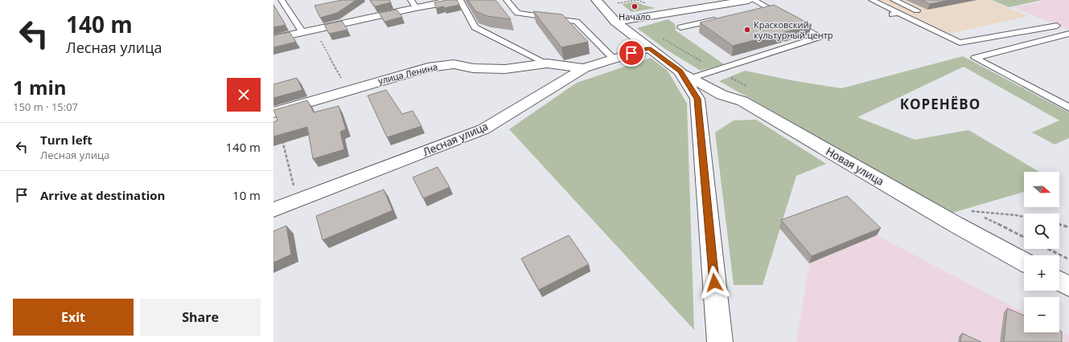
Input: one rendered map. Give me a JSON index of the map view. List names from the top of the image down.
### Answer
{
  "streets": {
    "street": ["улица Ленина", "Лесная улица", "Новая улица"]
  },
  "crossings": [
    ["улица Ленина", "Лесная улица"],
    ["Лесная улица", "Новая улица"]
  ],
  "districts": ["КОРЕНЁВО"],
  "places": ["Начало", "Красковский культурный центр"],
  "north": "right",
  "page": {
    "turn": ["140 m", "Лесная улица"],
    "heading": ["1 min", "150 m · 15:07"],
    "list": [
      {
        "name": "Turn left",
        "note": "Лесная улица",
        "value": "140 m"
      },
      {
        "name": "Arrive at destination",
        "value": "10 m"
      }
    ],
    "map_buttons": ["+", "−"],
    "buttons": ["Exit", "Share"]
  }
}
